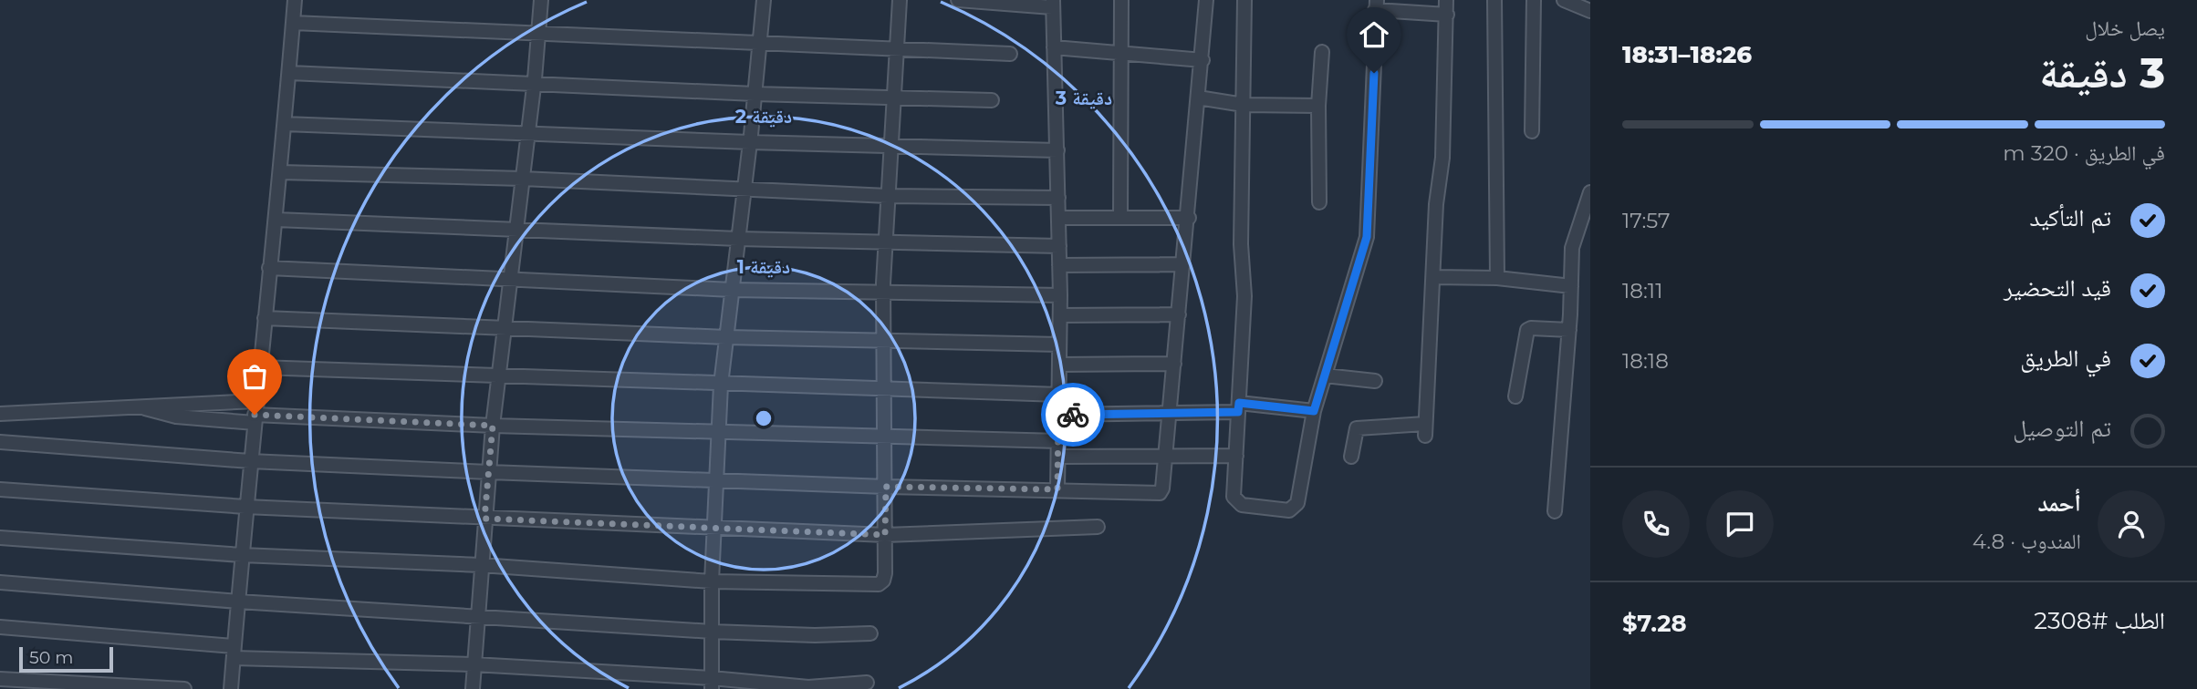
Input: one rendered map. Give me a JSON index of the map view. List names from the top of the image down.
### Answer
{
  "scale_bar": "50 m",
  "page": {
    "heading": ["3 دقيقة", "يصل خلال", "18:26–18:31"],
    "panel": [
      "أحمد",
      "المندوب · 4.8",
      "الطلب #2308",
      "$7.28"
    ],
    "bar": "في الطريق · 320 m",
    "list": [
      ["تم التأكيد", "17:57"],
      ["قيد التحضير", "18:11"],
      ["في الطريق", "18:18"],
      "تم التوصيل"
    ],
    "scale": "50 m"
  },
  "rings": ["3 دقيقة", "2 دقيقة", "1 دقيقة"]
}
